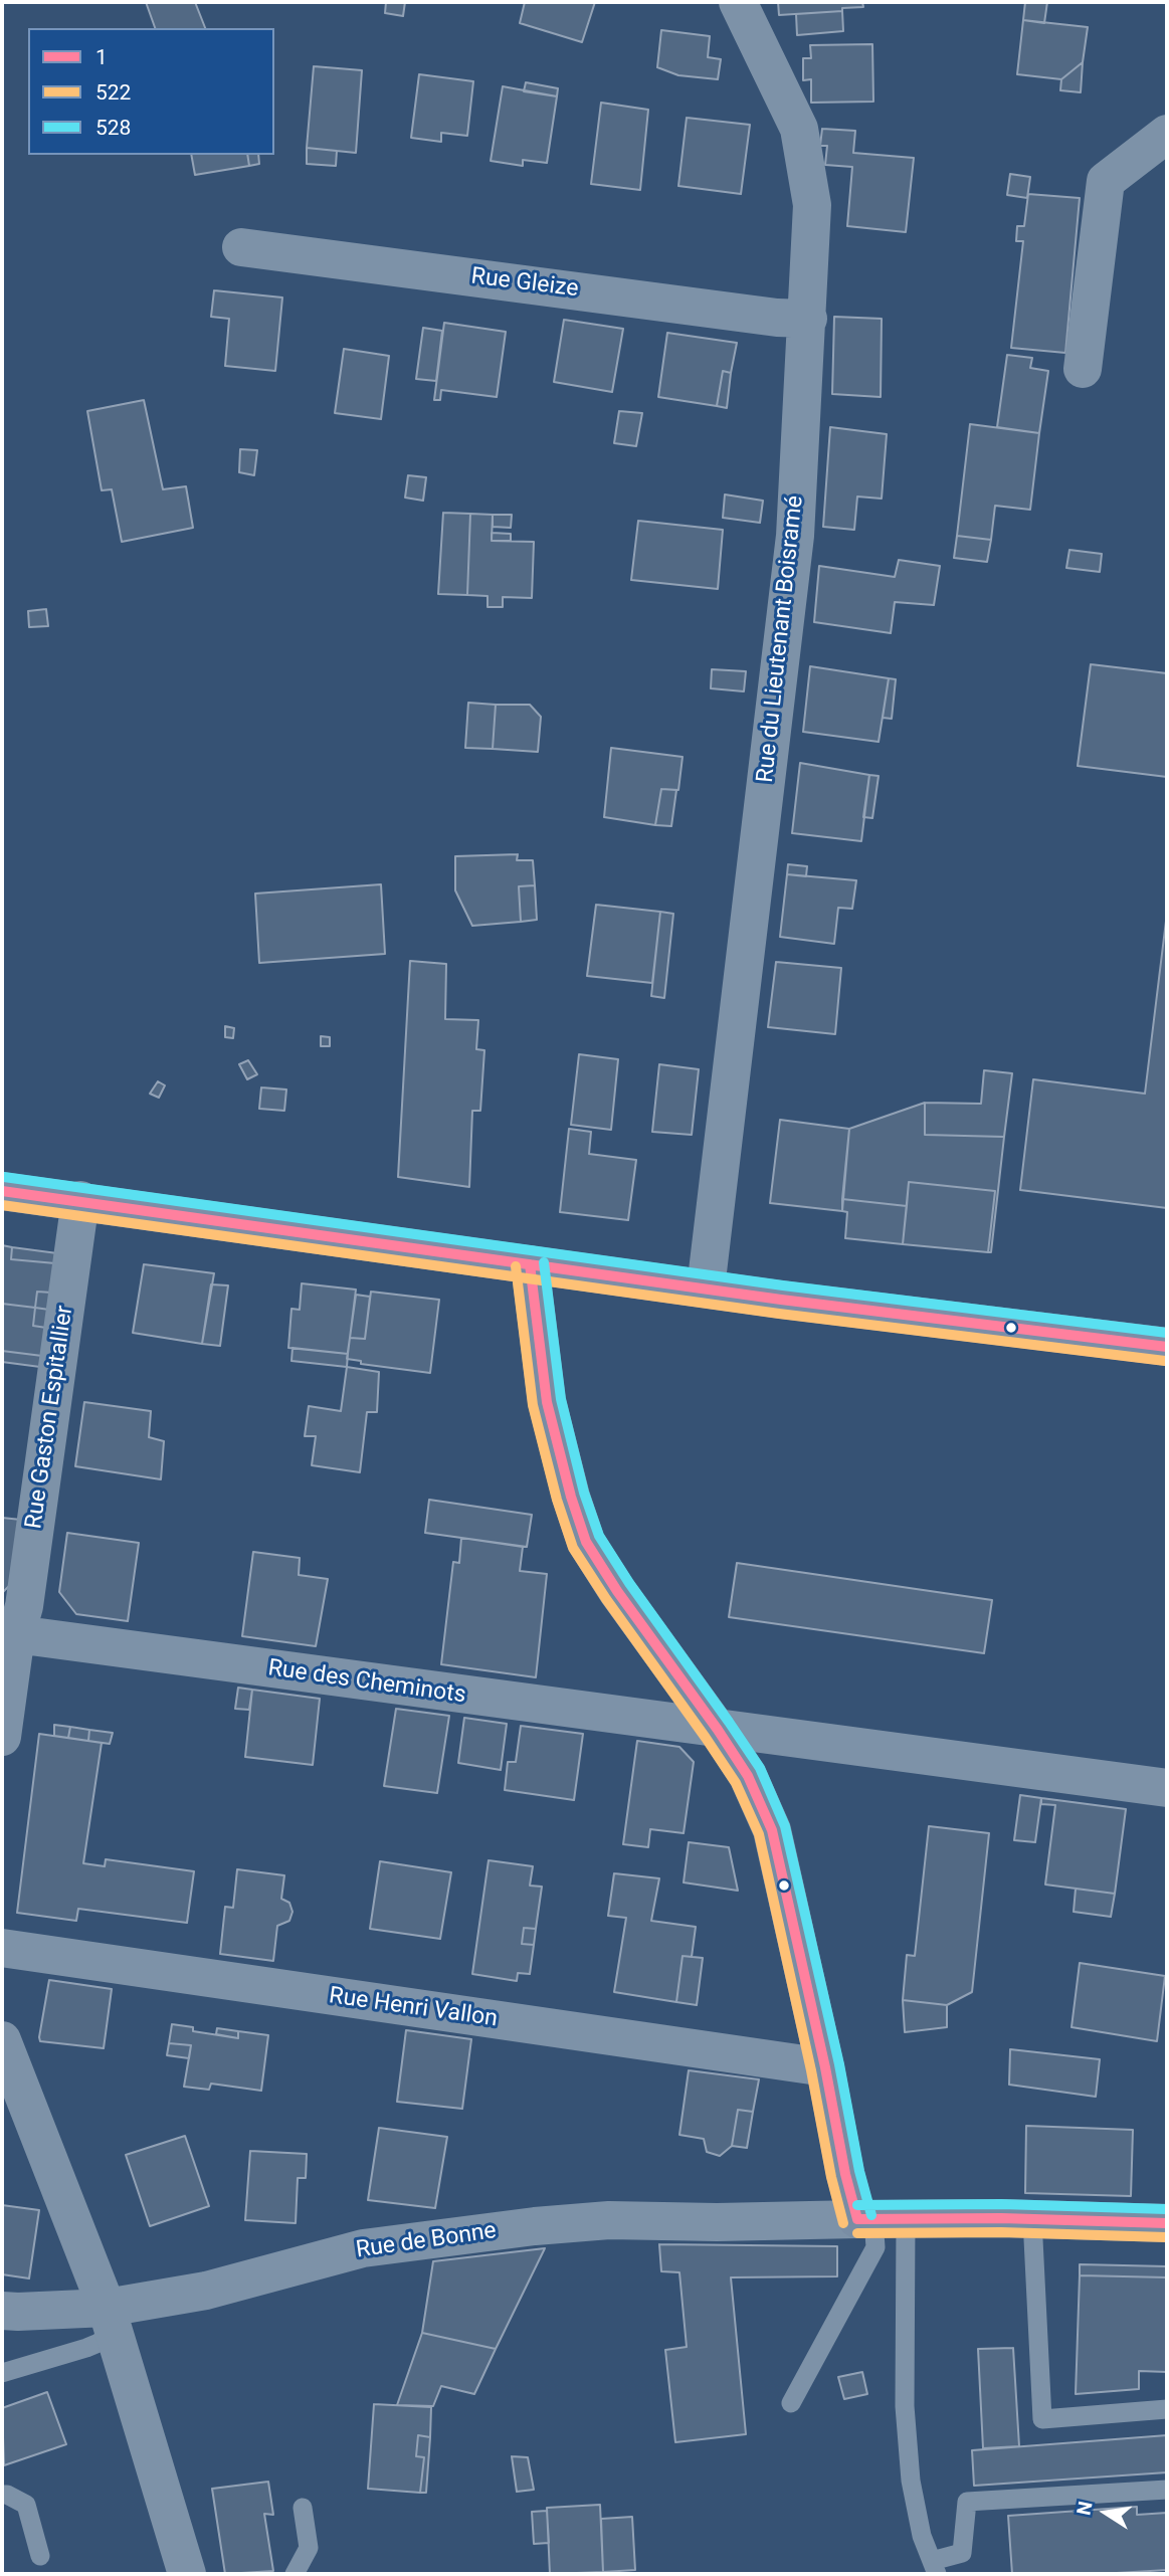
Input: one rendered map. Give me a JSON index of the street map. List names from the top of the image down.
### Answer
{
  "streets": {
    "street": [
      "Rue Gleize",
      "Rue du Lieutenant Boisramé",
      "Rue Gaston Espitallier",
      "Rue des Cheminots",
      "Rue Henri Vallon",
      "Rue de Bonne"
    ]
  },
  "crossings": [
    ["Rue Gleize", "Rue du Lieutenant Boisramé"],
    ["Rue Gaston Espitallier", "Rue des Cheminots"]
  ],
  "lines": ["transit line 528", "transit line 1", "transit line 522"],
  "legend": ["1", "522", "528"],
  "north": "left"
}
